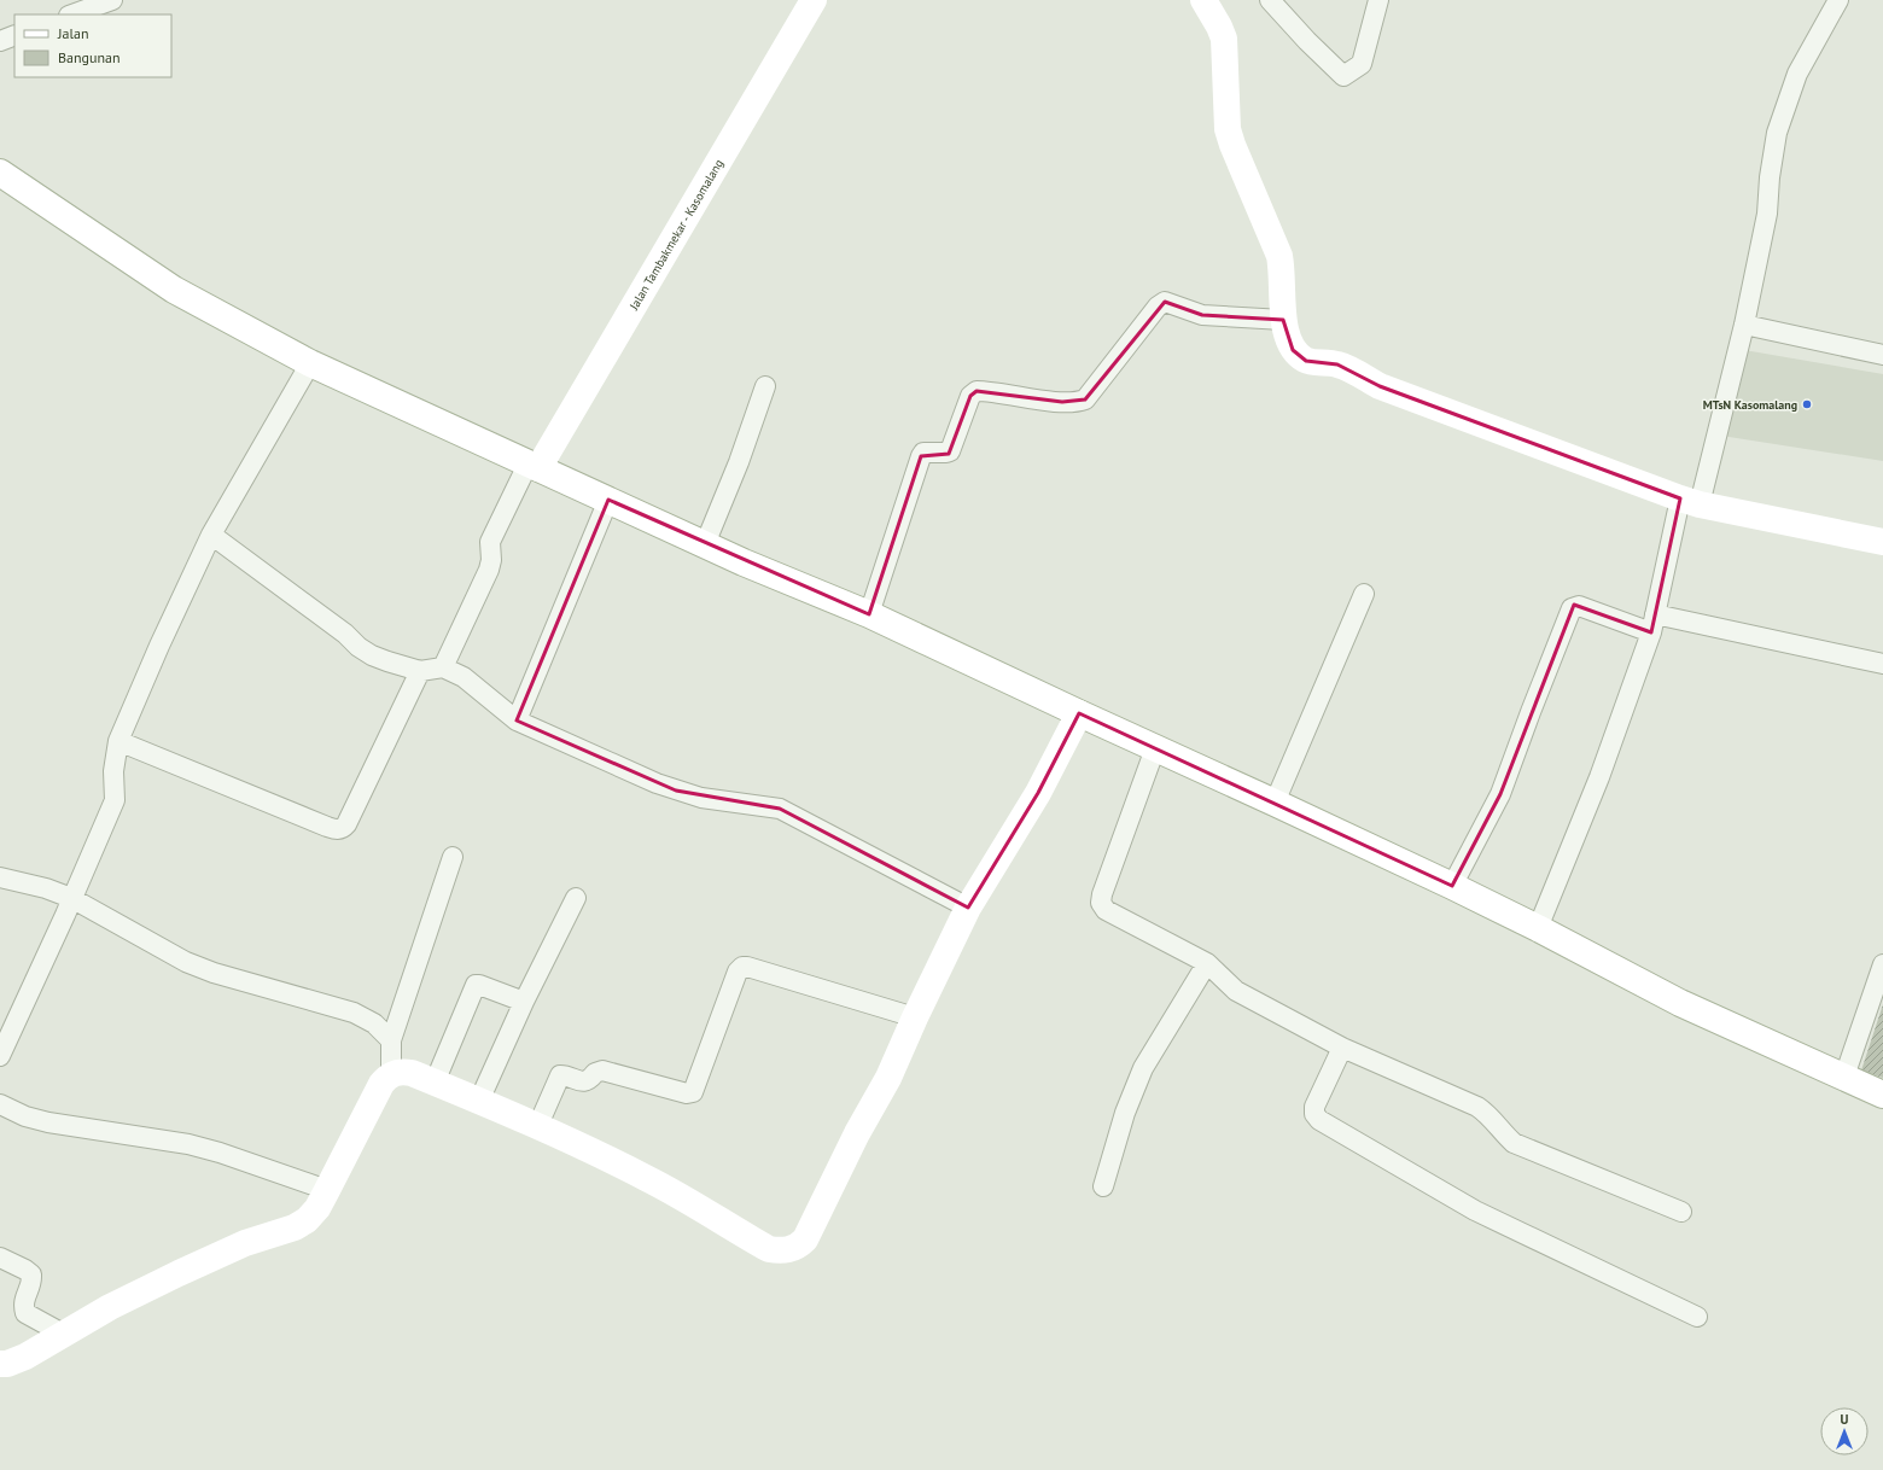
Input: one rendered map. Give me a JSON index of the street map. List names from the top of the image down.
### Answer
{
  "streets": {
    "street": ["Jalan Tambakmekar - Kasomalang"]
  },
  "places": ["MTsN Kasomalang"],
  "legend": ["Jalan", "Bangunan"],
  "north": "top"
}
